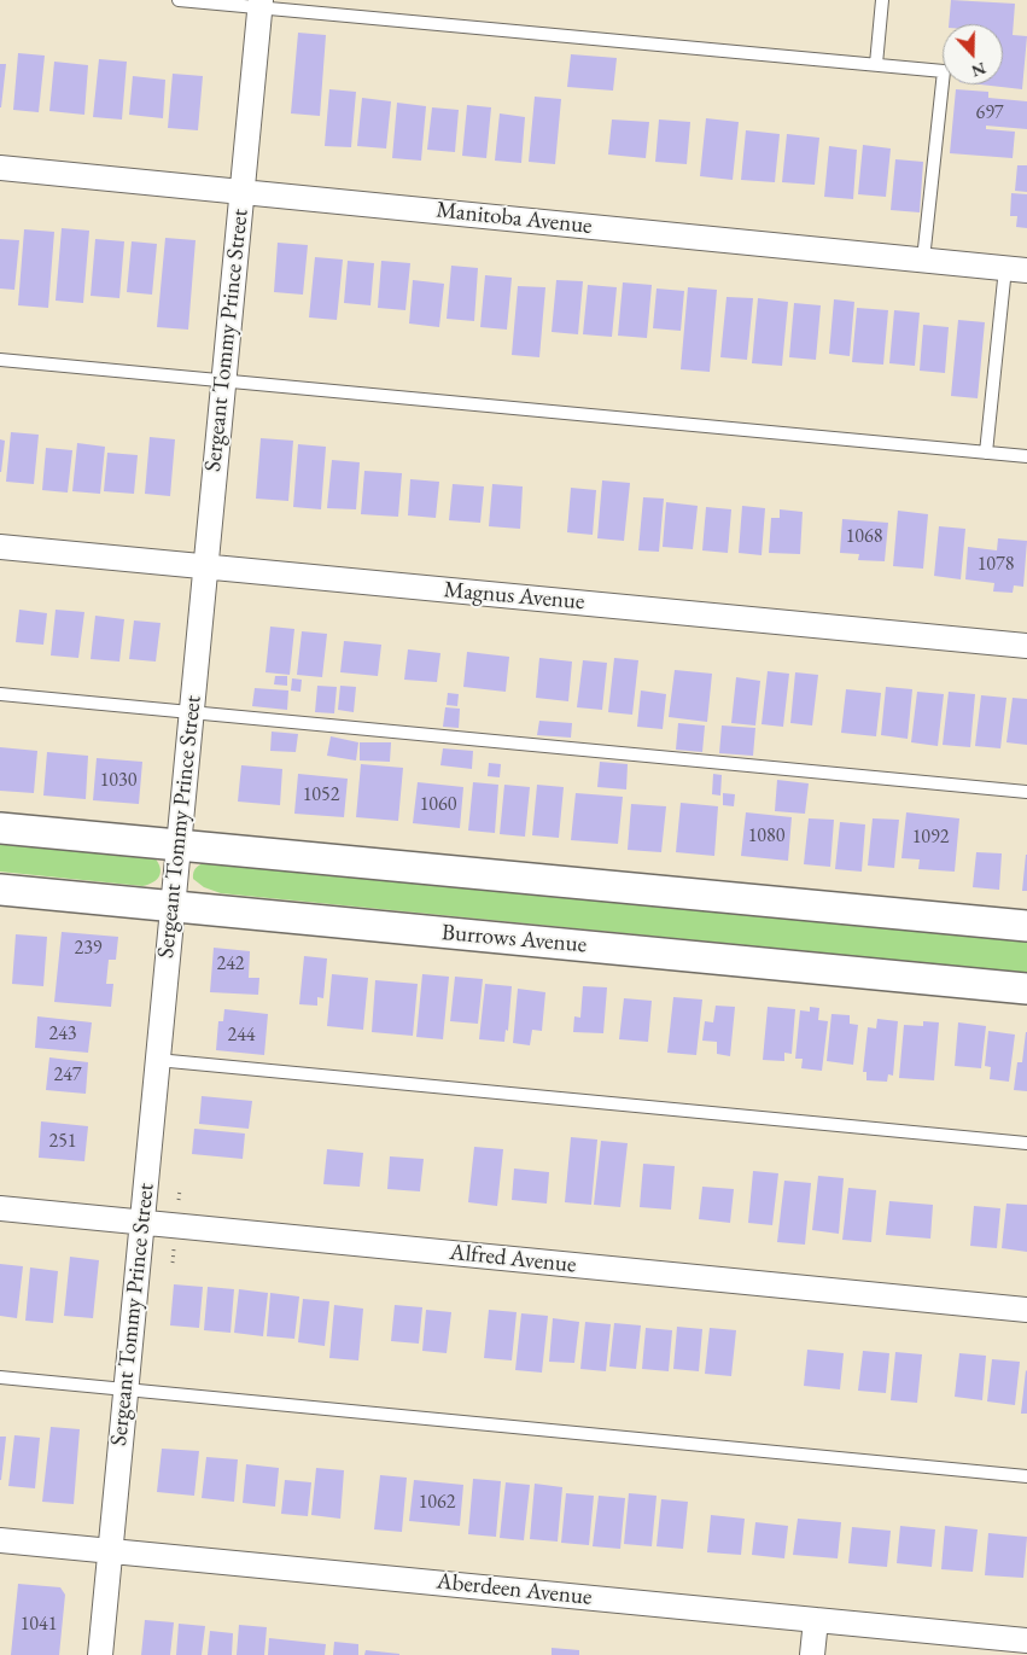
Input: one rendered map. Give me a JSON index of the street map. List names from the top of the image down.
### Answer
{
  "streets": {
    "street": [
      "Manitoba Avenue",
      "Sergeant Tommy Prince Street",
      "Magnus Avenue",
      "Burrows Avenue",
      "Alfred Avenue",
      "Aberdeen Avenue"
    ]
  },
  "crossings": [
    ["Manitoba Avenue", "Sergeant Tommy Prince Street"],
    ["Sergeant Tommy Prince Street", "Magnus Avenue"],
    ["Sergeant Tommy Prince Street", "Burrows Avenue"],
    ["Sergeant Tommy Prince Street", "Alfred Avenue"],
    ["Sergeant Tommy Prince Street", "Aberdeen Avenue"]
  ],
  "house_numbers": [
    "697",
    "1068",
    "1078",
    "1030",
    "1052",
    "1060",
    "1080",
    "1092",
    "239",
    "242",
    "243",
    "244",
    "247",
    "251",
    "1062",
    "1041"
  ],
  "north": "bottom"
}
